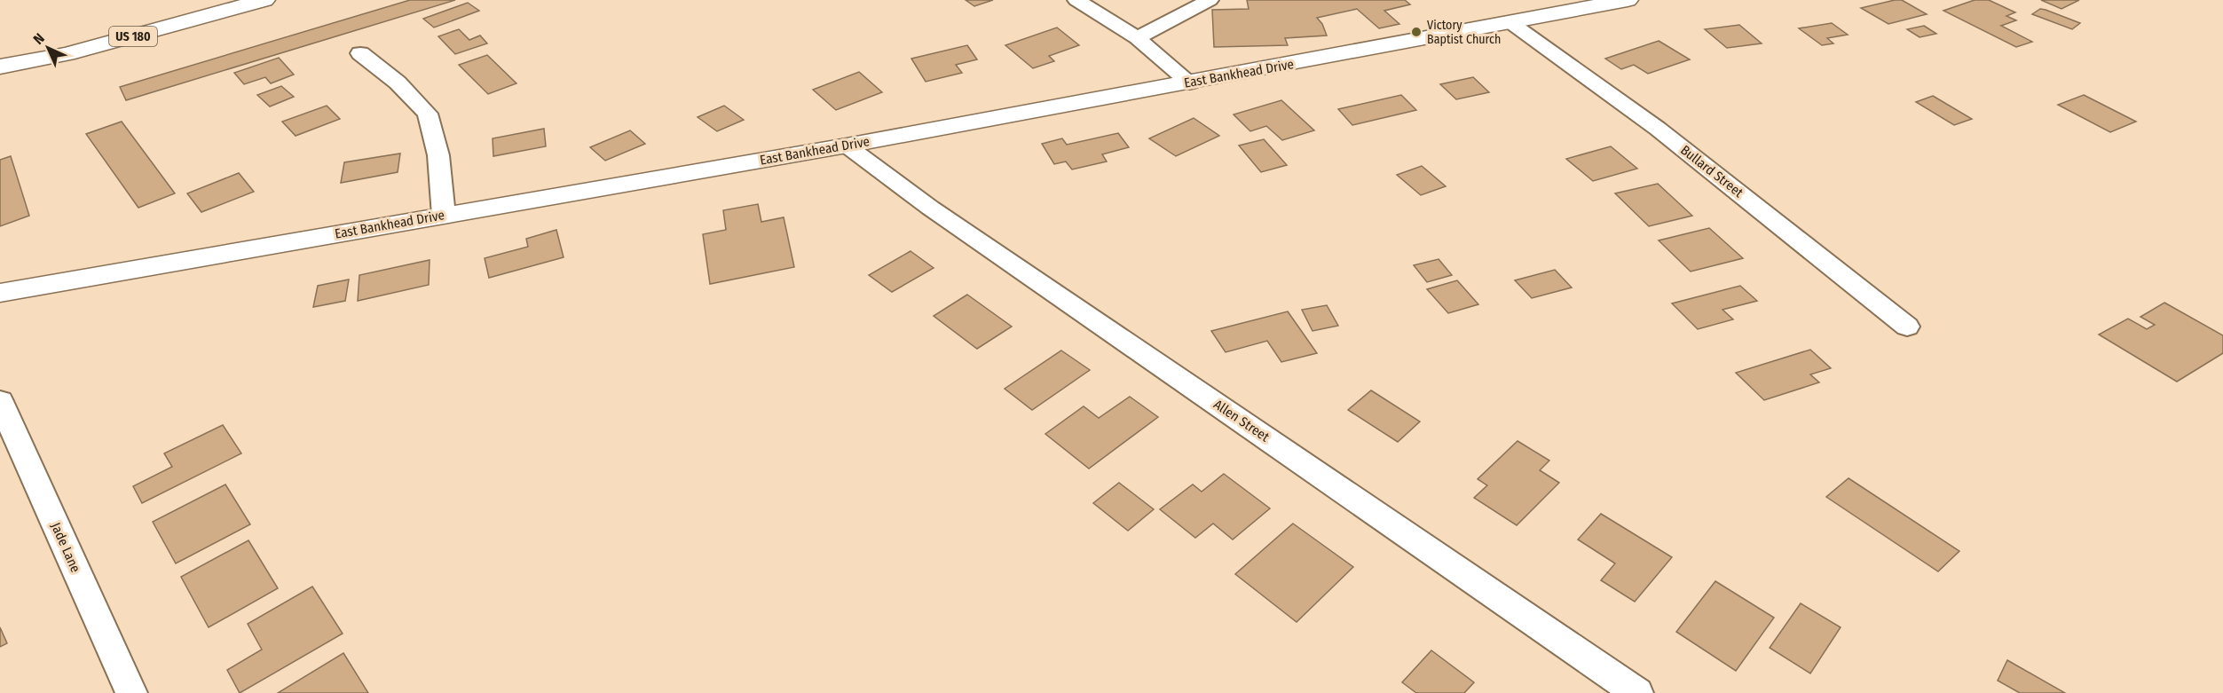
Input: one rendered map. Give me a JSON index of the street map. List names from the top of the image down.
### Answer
{
  "streets": {
    "street": [
      "US 180",
      "East Bankhead Drive",
      "Bullard Street",
      "Allen Street",
      "Jade Lane"
    ]
  },
  "crossings": [
    ["East Bankhead Drive", "Bullard Street"],
    ["East Bankhead Drive", "Allen Street"]
  ],
  "places": ["Victory Baptist Church"],
  "north": "top left"
}
